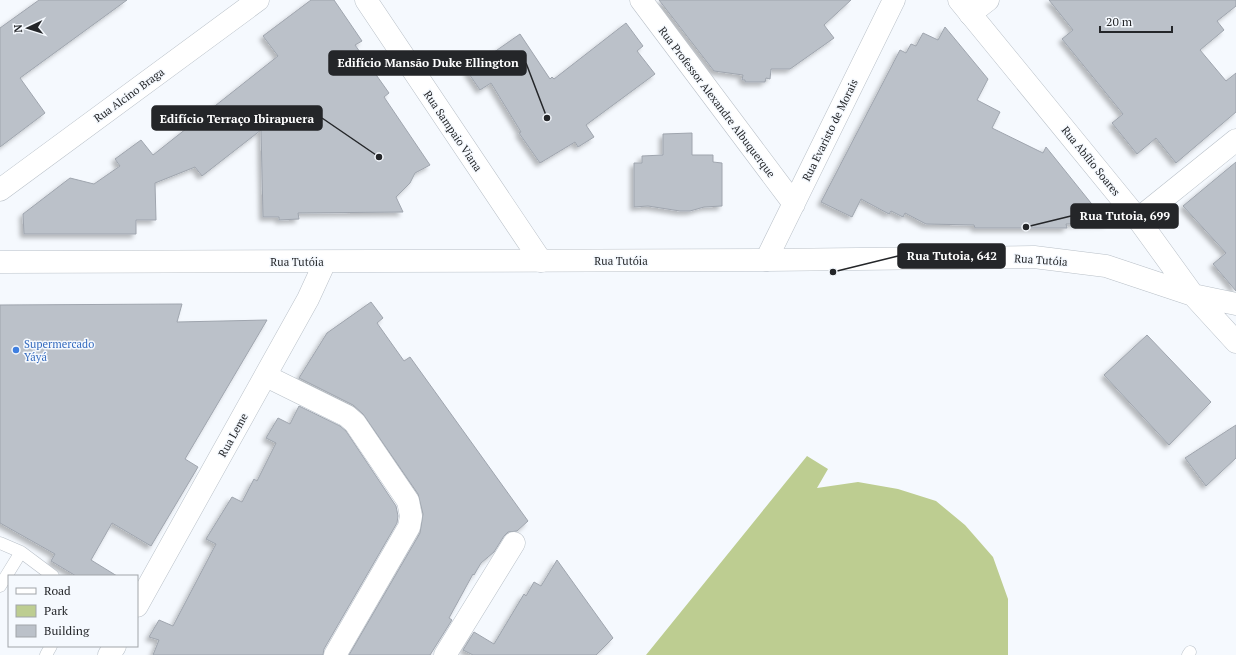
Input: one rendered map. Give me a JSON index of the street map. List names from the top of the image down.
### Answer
{
  "streets": {
    "street": [
      "Rua Alcino Braga",
      "Rua Professor Alexandre Albuquerque",
      "Rua Evaristo de Morais",
      "Rua Sampaio Viana",
      "Rua Abílio Soares",
      "Rua Tutóia",
      "Rua Leme"
    ]
  },
  "crossings": [
    ["Rua Professor Alexandre Albuquerque", "Rua Evaristo de Morais"],
    ["Rua Evaristo de Morais", "Rua Tutóia"],
    ["Rua Sampaio Viana", "Rua Tutóia"],
    ["Rua Abílio Soares", "Rua Tutóia"],
    ["Rua Tutóia", "Rua Leme"]
  ],
  "places": [
    "Edifício Mansão Duke Ellington",
    "Edifício Terraço Ibirapuera",
    "Rua Tutoia, 699",
    "Rua Tutoia, 642",
    "Supermercado Yáyá"
  ],
  "legend": ["Road", "Park", "Building"],
  "scale_bar": "20 m",
  "north": "left"
}
